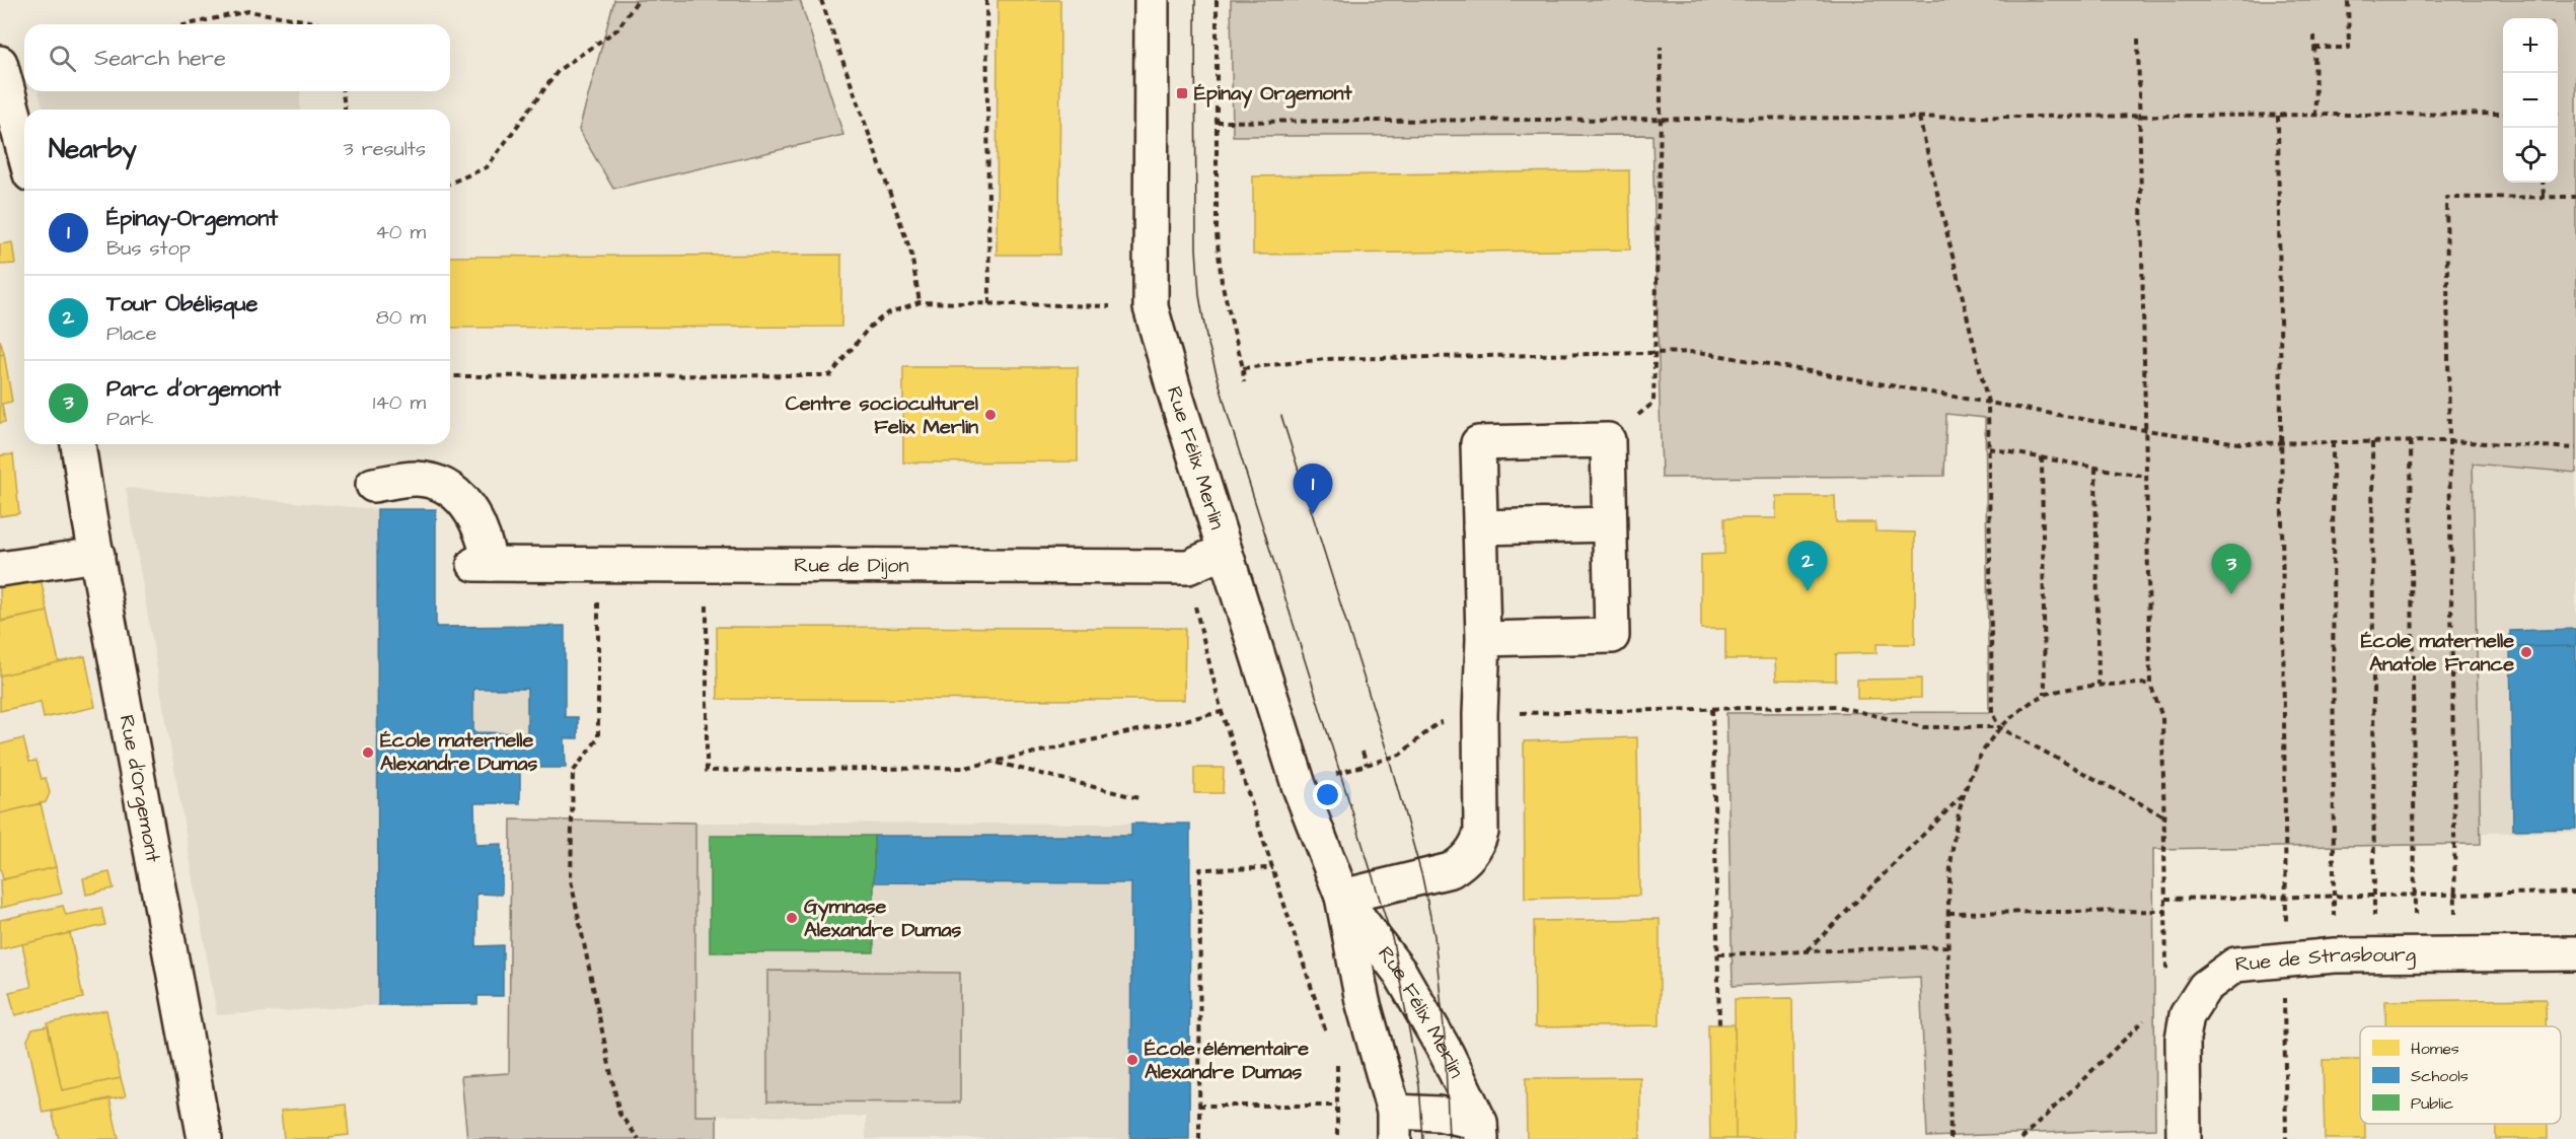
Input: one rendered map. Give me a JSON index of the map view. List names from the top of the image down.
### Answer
{
  "streets": {
    "street": [
      "Rue Félix Merlin",
      "Rue de Dijon",
      "Rue d'Orgemont",
      "Rue de Strasbourg"
    ]
  },
  "crossings": [
    ["Rue Félix Merlin", "Rue de Dijon"]
  ],
  "places": {
    "transit": ["Épinay Orgemont"],
    "other": [
      "Centre socioculturel Felix Merlin",
      "École maternelle Anatole France",
      "École maternelle Alexandre Dumas",
      "Gymnase Alexandre Dumas",
      "École élémentaire Alexandre Dumas"
    ]
  },
  "legend": ["Homes", "Schools", "Public"],
  "page": {
    "map_buttons": ["+", "−"],
    "search": "Search here",
    "heading": ["Nearby", "3 results"],
    "list": [
      {
        "mark": "1",
        "name": "Épinay-Orgemont",
        "note": "Bus stop",
        "value": "40 m"
      },
      {
        "mark": "2",
        "name": "Tour Obélisque",
        "note": "Place",
        "value": "80 m"
      },
      {
        "mark": "3",
        "name": "Parc d'orgemont",
        "note": "Park",
        "value": "140 m"
      }
    ],
    "pins": ["1", "2", "3"]
  }
}
